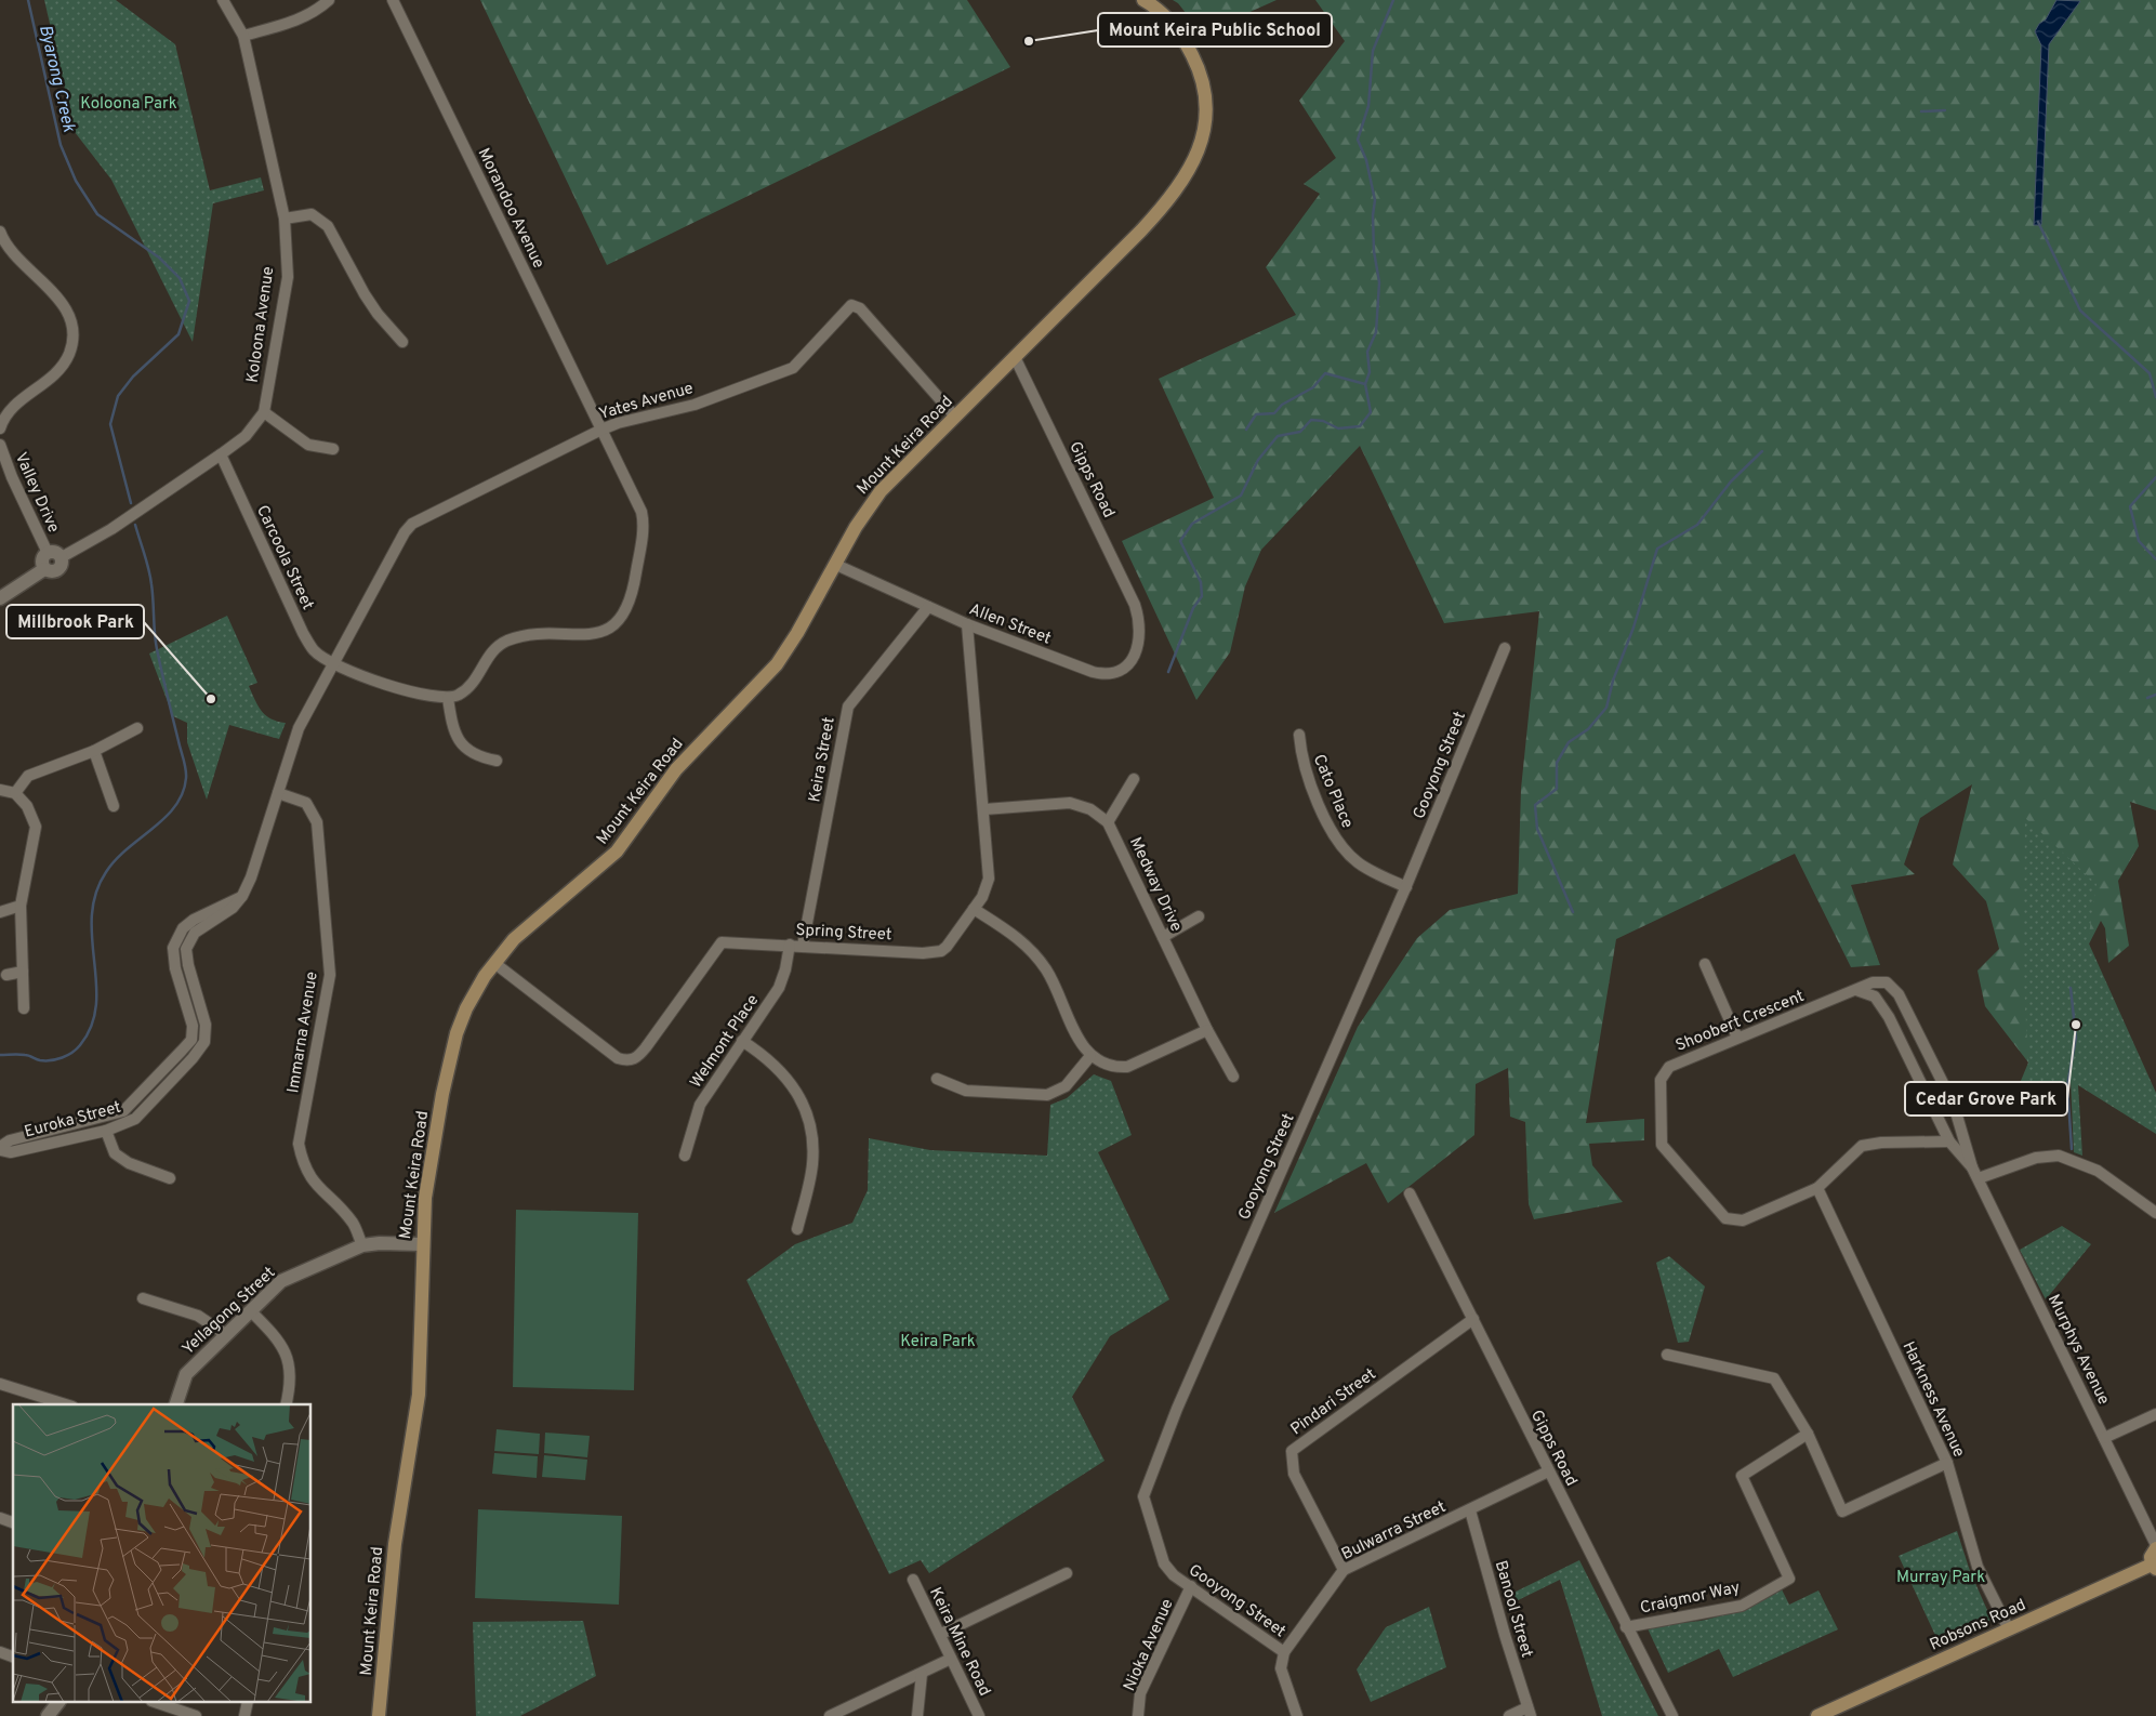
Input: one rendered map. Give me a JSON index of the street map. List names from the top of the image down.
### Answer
{
  "streets": {
    "main road": ["Mount Keira Road", "Robsons Road"],
    "street": [
      "Morandoo Avenue",
      "Koloona Avenue",
      "Yates Avenue",
      "Gipps Road",
      "Valley Drive",
      "Carcoola Street",
      "Allen Street",
      "Keira Street",
      "Gooyong Street",
      "Cato Place",
      "Medway Drive",
      "Spring Street",
      "Shoobert Crescent",
      "Immarna Avenue",
      "Welmont Place",
      "Euroka Street",
      "Yellagong Street",
      "Murphys Avenue",
      "Harkness Avenue",
      "Pindari Street",
      "Bulwarra Street",
      "Craigmor Way",
      "Banool Street",
      "Keira Mine Road",
      "Nioka Avenue"
    ]
  },
  "crossings": [
    ["Morandoo Avenue", "Yates Avenue"],
    ["Morandoo Avenue", "Carcoola Street"],
    ["Koloona Avenue", "Valley Drive"],
    ["Koloona Avenue", "Carcoola Street"],
    ["Yates Avenue", "Mount Keira Road"],
    ["Yates Avenue", "Carcoola Street"],
    ["Yates Avenue", "Euroka Street"],
    ["Mount Keira Road", "Gipps Road"],
    ["Mount Keira Road", "Allen Street"],
    ["Mount Keira Road", "Spring Street"],
    ["Mount Keira Road", "Yellagong Street"],
    ["Gipps Road", "Allen Street"],
    ["Gipps Road", "Pindari Street"],
    ["Gipps Road", "Bulwarra Street"],
    ["Gipps Road", "Craigmor Way"],
    ["Carcoola Street", "Euroka Street"],
    ["Allen Street", "Keira Street"],
    ["Allen Street", "Spring Street"],
    ["Keira Street", "Spring Street"],
    ["Gooyong Street", "Cato Place"],
    ["Gooyong Street", "Bulwarra Street"],
    ["Gooyong Street", "Nioka Avenue"],
    ["Spring Street", "Welmont Place"],
    ["Shoobert Crescent", "Murphys Avenue"],
    ["Shoobert Crescent", "Harkness Avenue"],
    ["Immarna Avenue", "Euroka Street"],
    ["Immarna Avenue", "Yellagong Street"],
    ["Harkness Avenue", "Robsons Road"],
    ["Pindari Street", "Bulwarra Street"],
    ["Bulwarra Street", "Banool Street"]
  ],
  "water": ["Byarong Creek"],
  "parks": ["Koloona Park", "Keira Park", "Murray Park"],
  "places": ["Mount Keira Public School", "Millbrook Park", "Cedar Grove Park"]
}
